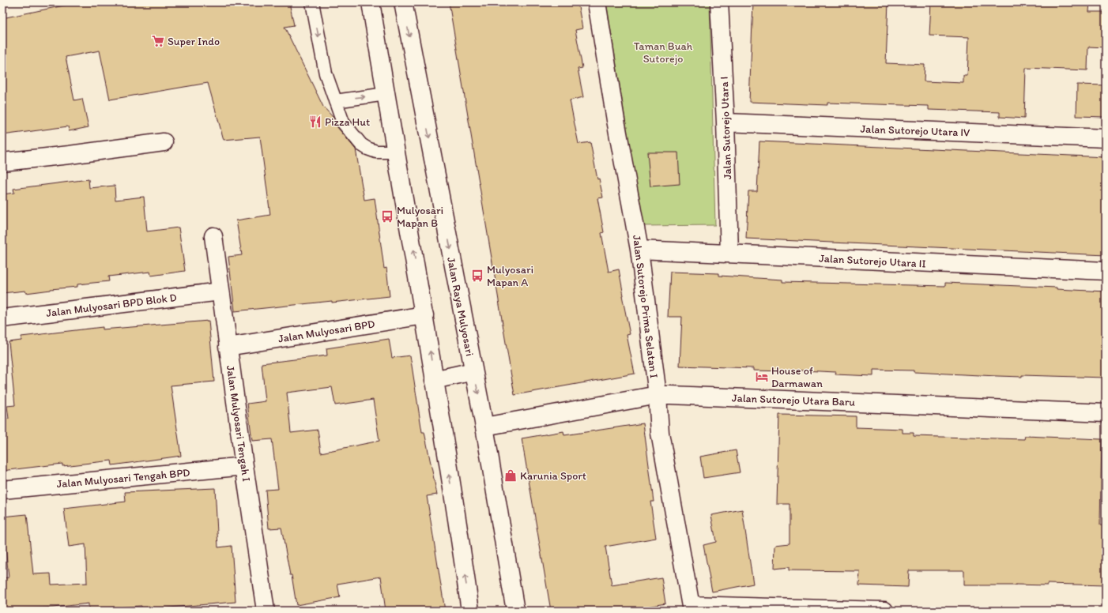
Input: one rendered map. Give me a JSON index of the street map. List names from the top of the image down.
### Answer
{
  "streets": {
    "street": [
      "Jalan Sutorejo Utara I",
      "Jalan Sutorejo Utara IV",
      "Jalan Sutorejo Utara II",
      "Jalan Mulyosari BPD Blok D",
      "Jalan Raya Mulyosari",
      "Jalan Sutorejo Prima Selatan I",
      "Jalan Mulyosari BPD",
      "Jalan Sutorejo Utara Baru",
      "Jalan Mulyosari Tengah I",
      "Jalan Mulyosari Tengah BPD"
    ]
  },
  "crossings": [
    ["Jalan Sutorejo Utara I", "Jalan Sutorejo Utara IV"],
    ["Jalan Sutorejo Utara I", "Jalan Sutorejo Utara II"],
    ["Jalan Sutorejo Utara II", "Jalan Sutorejo Prima Selatan I"],
    ["Jalan Mulyosari BPD Blok D", "Jalan Mulyosari Tengah I"],
    ["Jalan Raya Mulyosari", "Jalan Sutorejo Utara Baru"],
    ["Jalan Sutorejo Prima Selatan I", "Jalan Sutorejo Utara Baru"],
    ["Jalan Mulyosari BPD", "Jalan Mulyosari Tengah I"],
    ["Jalan Mulyosari Tengah I", "Jalan Mulyosari Tengah BPD"]
  ],
  "parks": ["Taman Buah Sutorejo"],
  "places": {
    "supermarket": ["Super Indo"],
    "restaurant": ["Pizza Hut"],
    "bus stop": ["Mulyosari Mapan B", "Mulyosari Mapan A"],
    "hotel": ["House of Darmawan"],
    "shop": ["Karunia Sport"]
  }
}
